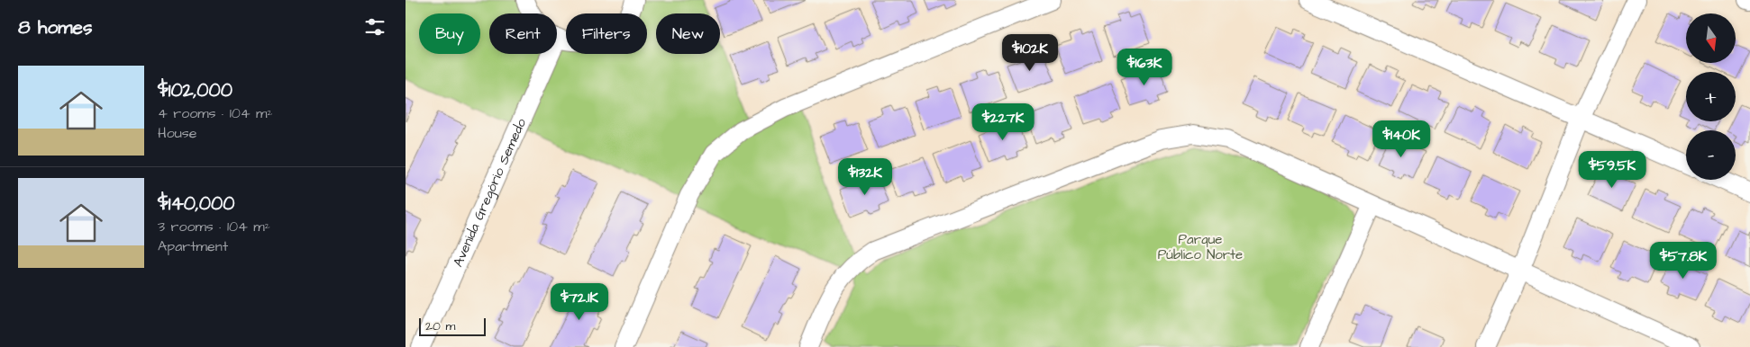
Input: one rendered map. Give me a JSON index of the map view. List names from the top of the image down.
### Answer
{
  "streets": {
    "street": ["Avenida Gregório Semedo"]
  },
  "parks": ["Parque Público Norte"],
  "scale_bar": "20 m",
  "north": "bottom",
  "page": {
    "heading": "8 homes",
    "map_buttons": ["+", "−"],
    "chip": [
      "Buy",
      "Rent",
      "Filters",
      "New"
    ],
    "price": [
      "$102K",
      "$163K",
      "$227K",
      "$140K",
      "$59.5K",
      "$132K",
      "$57.8K",
      "$72.1K"
    ],
    "list": [
      {
        "name": "$102,000",
        "note": "4 rooms · 104 m² · House"
      },
      {
        "name": "$140,000",
        "note": "3 rooms · 104 m² · Apartment"
      }
    ],
    "scale": "20 m"
  }
}
